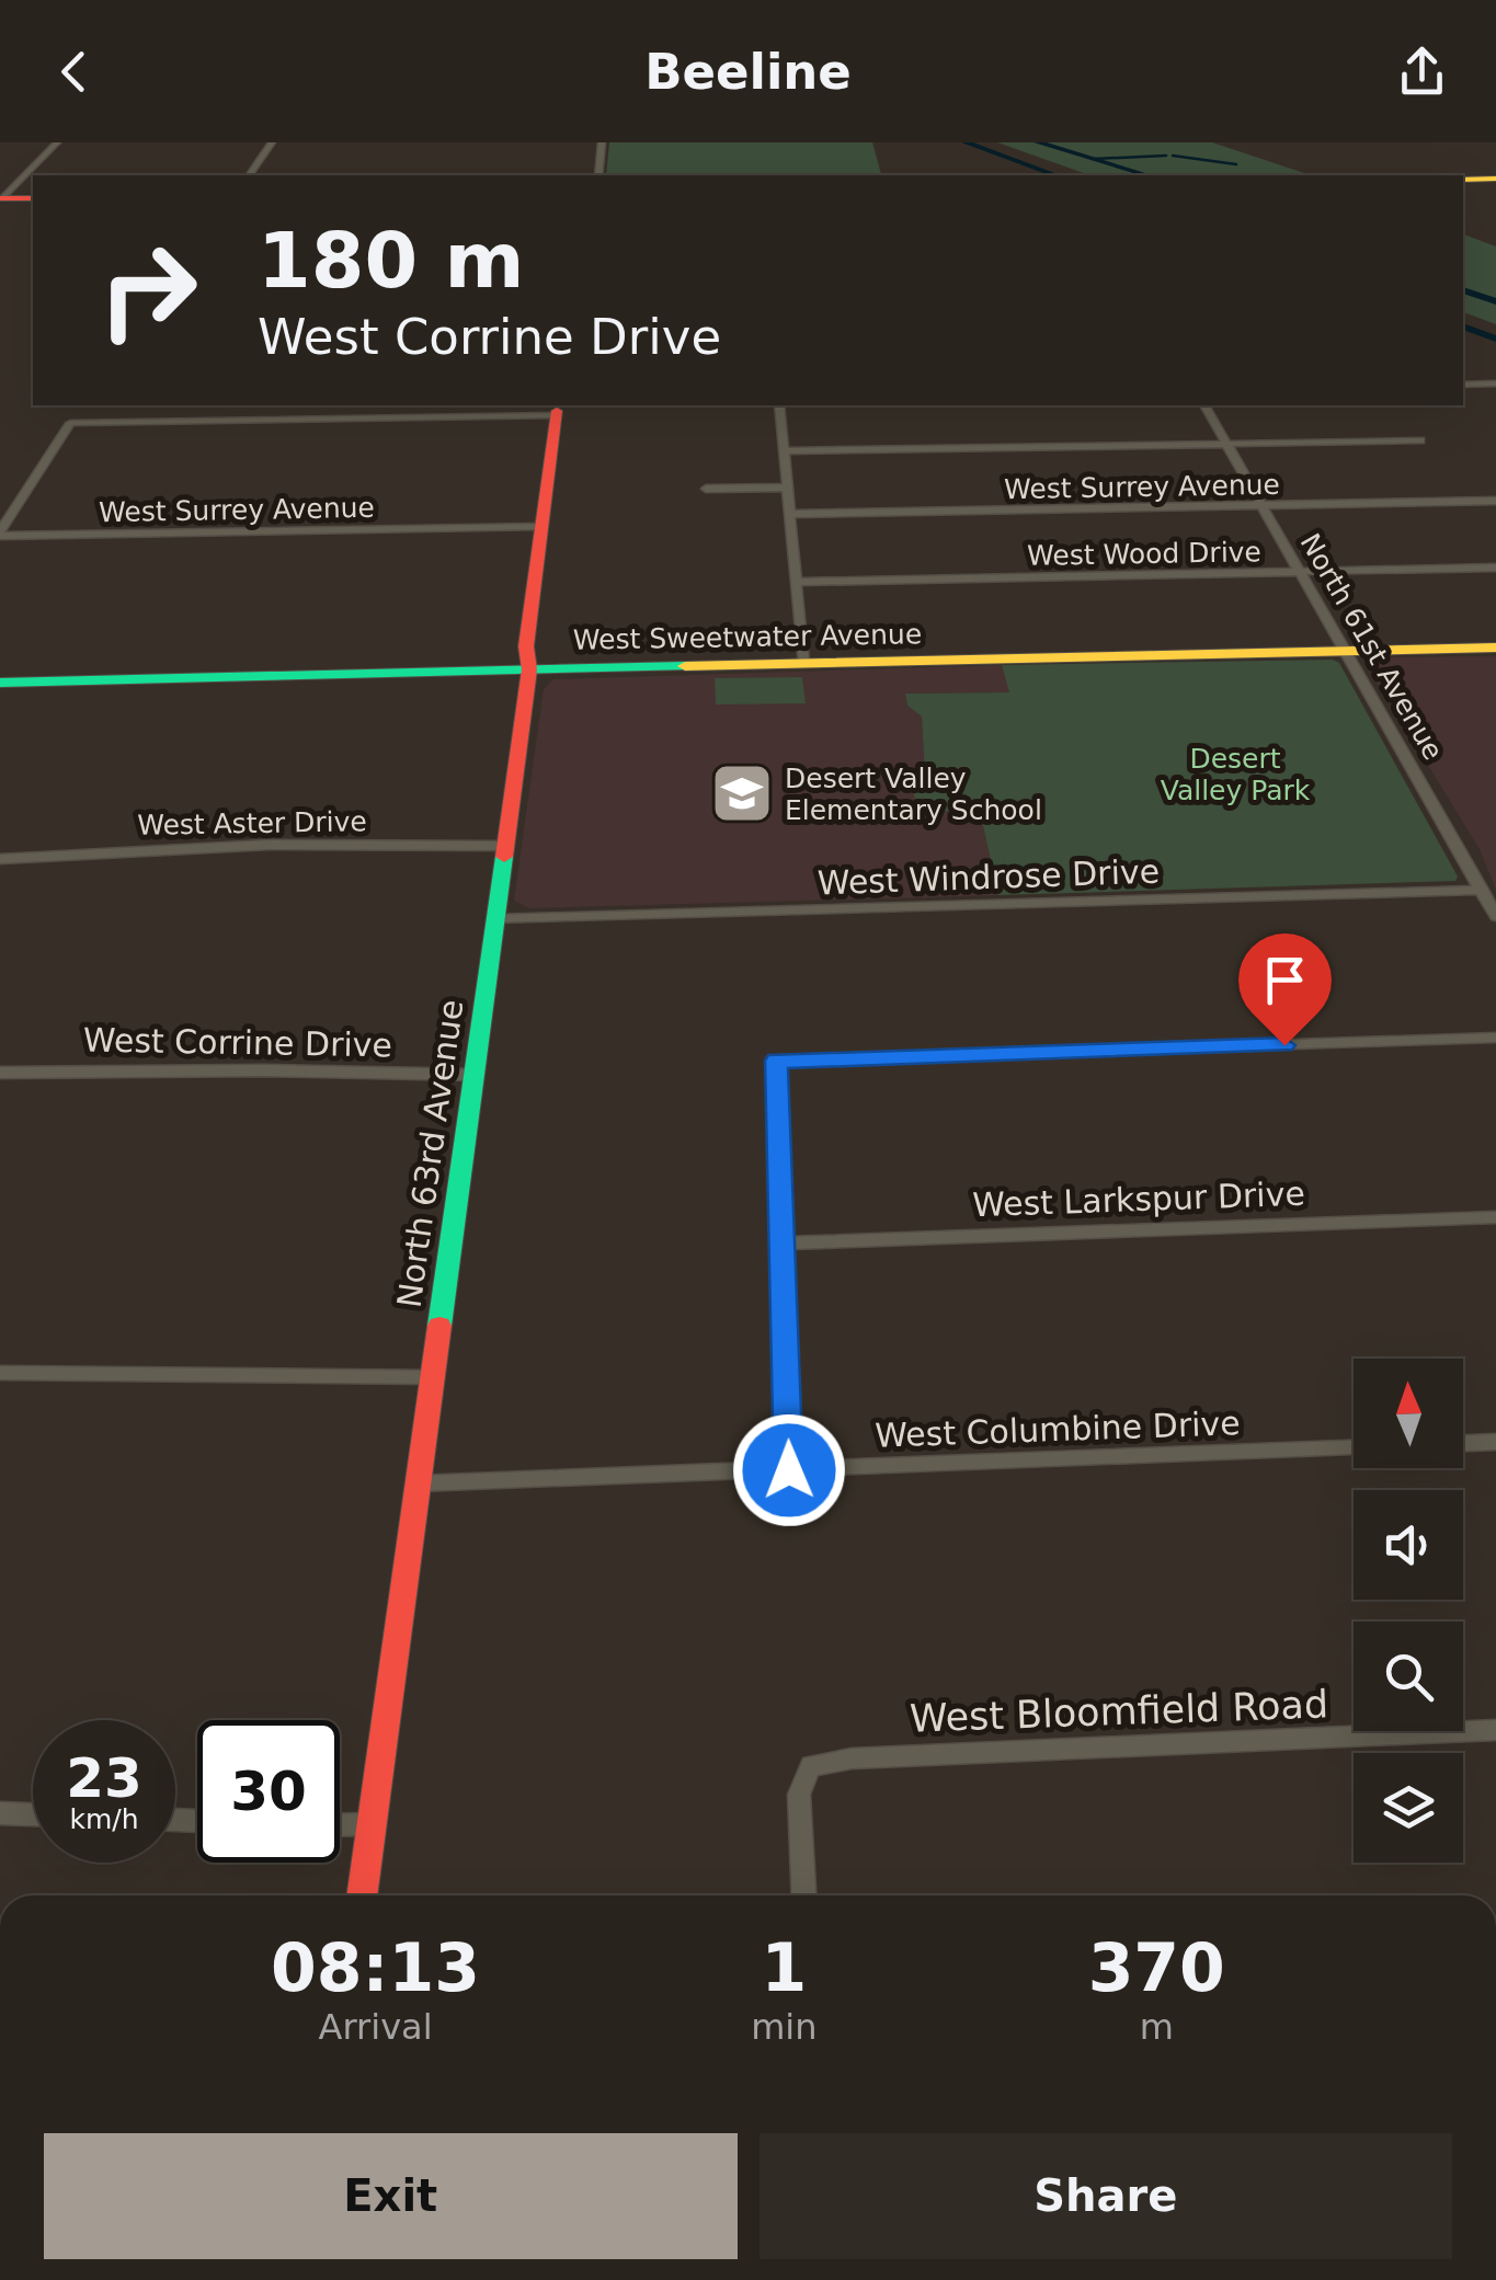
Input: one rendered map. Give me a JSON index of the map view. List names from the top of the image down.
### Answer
{
  "streets": {
    "street": [
      "West Surrey Avenue",
      "West Wood Drive",
      "West Sweetwater Avenue",
      "North 61st Avenue",
      "West Aster Drive",
      "West Windrose Drive",
      "West Corrine Drive",
      "North 63rd Avenue",
      "West Larkspur Drive",
      "West Columbine Drive",
      "West Bloomfield Road"
    ]
  },
  "crossings": [
    ["West Surrey Avenue", "North 61st Avenue"],
    ["West Surrey Avenue", "North 63rd Avenue"],
    ["West Wood Drive", "North 61st Avenue"],
    ["West Sweetwater Avenue", "North 61st Avenue"],
    ["West Sweetwater Avenue", "North 63rd Avenue"],
    ["North 61st Avenue", "West Windrose Drive"],
    ["West Aster Drive", "North 63rd Avenue"],
    ["West Windrose Drive", "North 63rd Avenue"],
    ["West Corrine Drive", "North 63rd Avenue"],
    ["North 63rd Avenue", "West Columbine Drive"]
  ],
  "parks": ["Desert Valley Park"],
  "places": {
    "school or university": ["Desert Valley Elementary School"]
  },
  "north": "top",
  "page": {
    "header": "Beeline",
    "turn": ["180 m", "West Corrine Drive"],
    "speed": "23 km/h",
    "limit": "30",
    "eta": [
      "08:13",
      "Arrival",
      "1",
      "min",
      "370",
      "m"
    ],
    "buttons": ["Exit", "Share"]
  }
}
